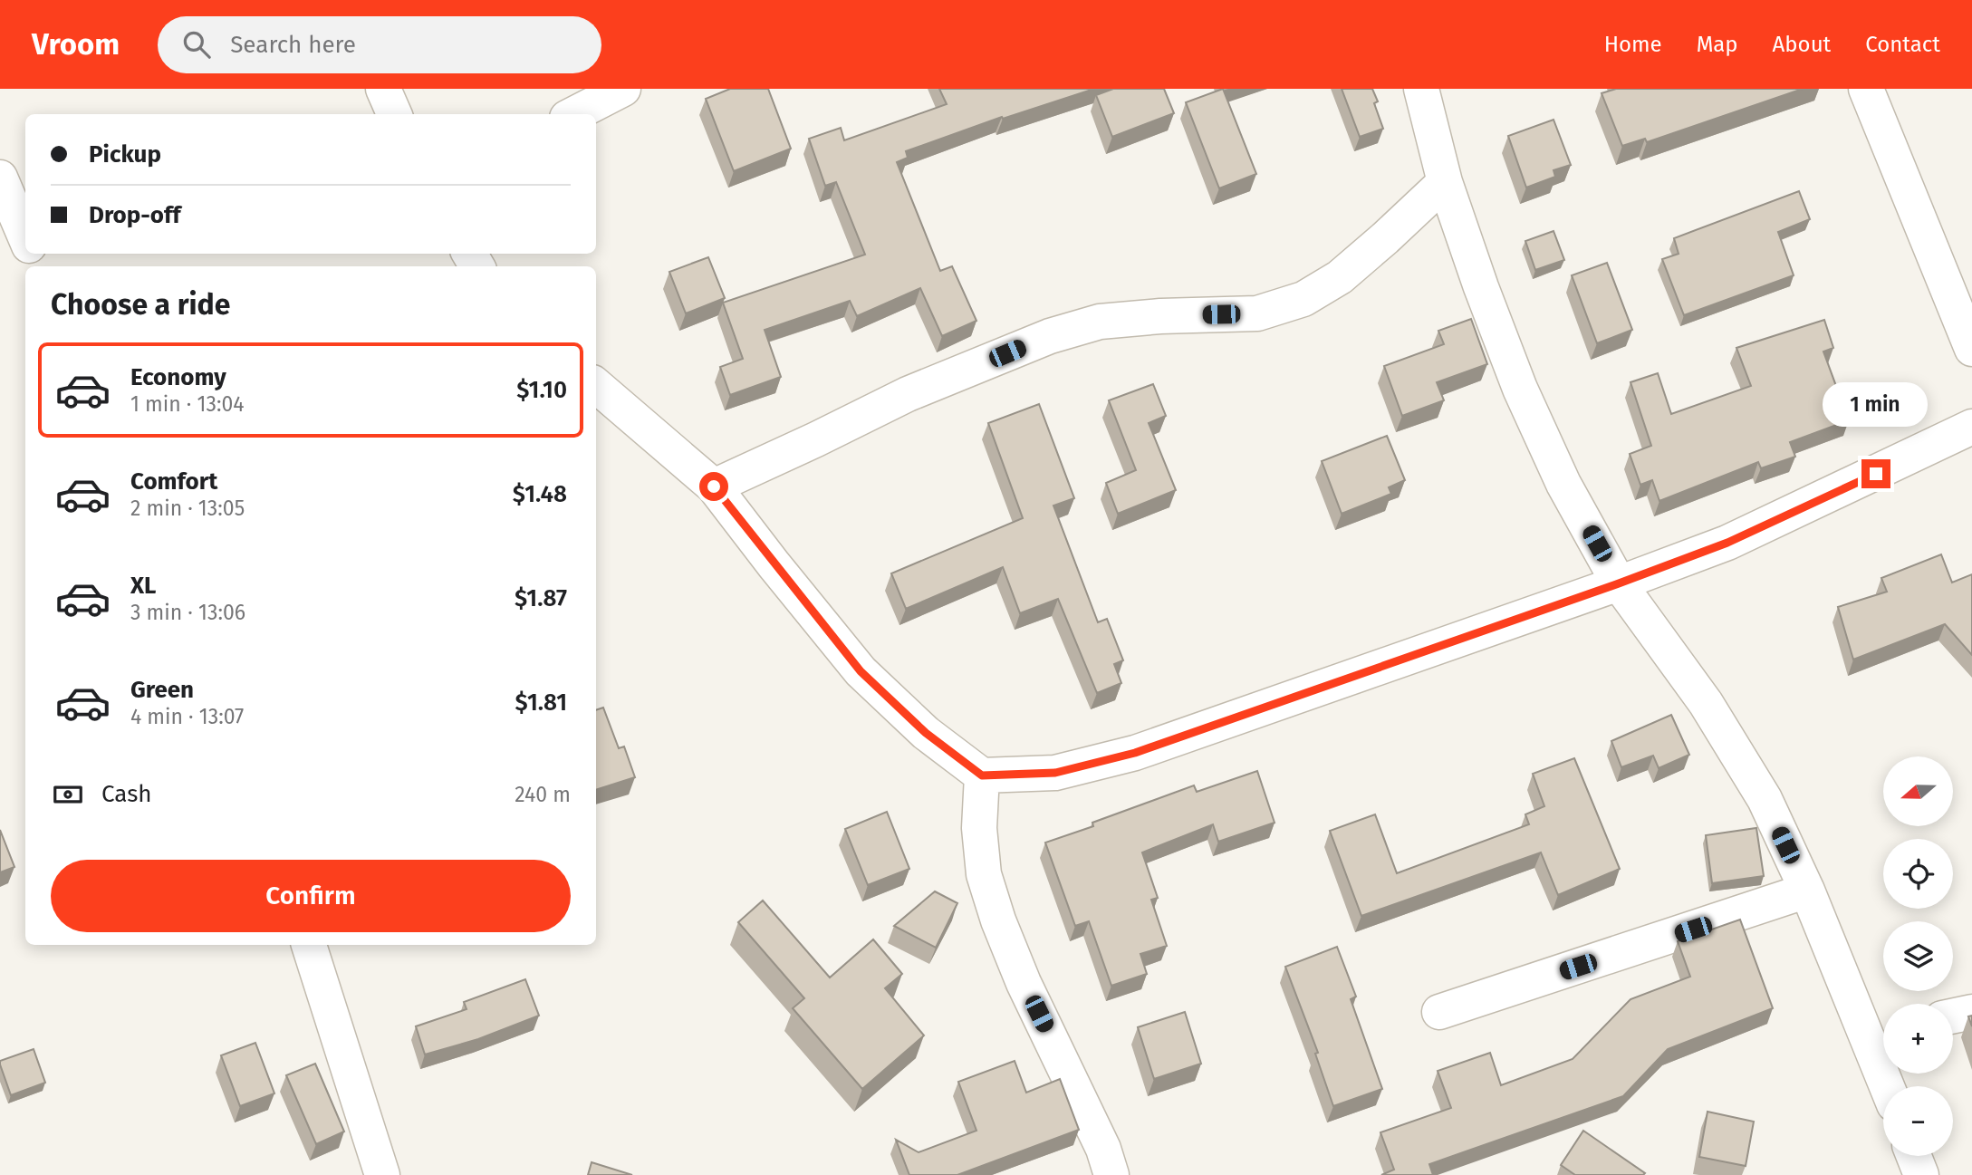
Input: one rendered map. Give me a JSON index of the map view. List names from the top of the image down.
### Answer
{
  "north": "left",
  "page": {
    "header": "Vroom",
    "search": "Search here",
    "nav": [
      "Home",
      "Map",
      "About",
      "Contact"
    ],
    "banner": ["Pickup", "Drop-off"],
    "heading": "Choose a ride",
    "list": [
      {
        "name": "Economy",
        "note": "1 min · 13:04",
        "value": "$1.10"
      },
      {
        "name": "Comfort",
        "note": "2 min · 13:05",
        "value": "$1.48"
      },
      {
        "name": "XL",
        "note": "3 min · 13:06",
        "value": "$1.87"
      },
      {
        "name": "Green",
        "note": "4 min · 13:07",
        "value": "$1.81"
      }
    ],
    "bubble": "1 min",
    "map_buttons": ["+", "−"],
    "pay": ["Cash", "240 m"],
    "buttons": "Confirm"
  }
}
